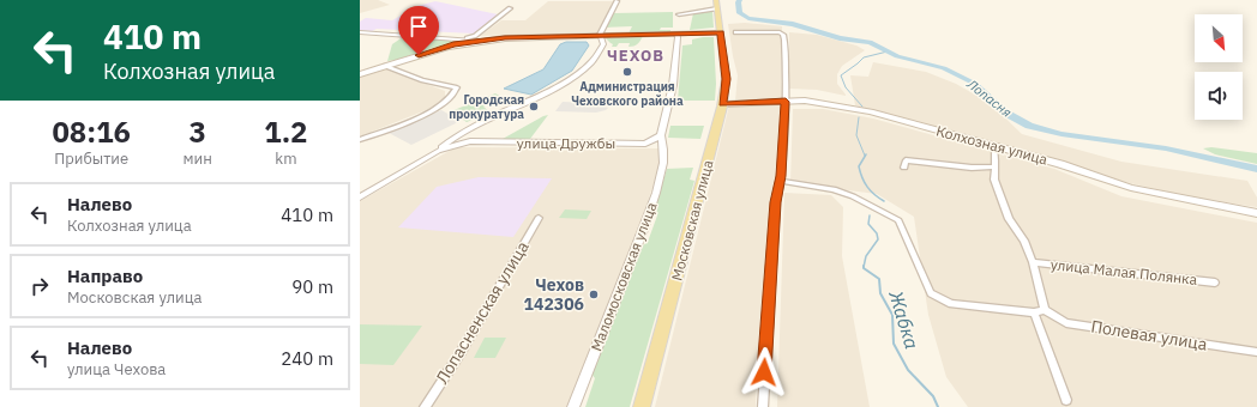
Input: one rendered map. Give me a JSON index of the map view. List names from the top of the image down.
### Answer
{
  "streets": {
    "main road": ["Колхозная улица", "Московская улица"],
    "street": [
      "улица Дружбы",
      "улица Малая Полянка",
      "Маломосковская улица",
      "Лопасненская улица",
      "Полевая улица"
    ]
  },
  "crossings": [
    ["улица Дружбы", "Маломосковская улица"],
    ["Колхозная улица", "Московская улица"]
  ],
  "districts": ["ЧЕХОВ"],
  "water": ["Лопасня", "Жабка"],
  "places": ["Администрация Чеховского района", "Городская прокуратура", "Чехов 142306"],
  "north": "bottom right",
  "page": {
    "turn": ["410 m", "Колхозная улица"],
    "eta": [
      "08:16",
      "Прибытие",
      "3",
      "мин",
      "1.2",
      "km"
    ],
    "list": [
      {
        "name": "Налево",
        "note": "Колхозная улица",
        "value": "410 m"
      },
      {
        "name": "Направо",
        "note": "Московская улица",
        "value": "90 m"
      },
      {
        "name": "Налево",
        "note": "улица Чехова",
        "value": "240 m"
      }
    ]
  }
}
